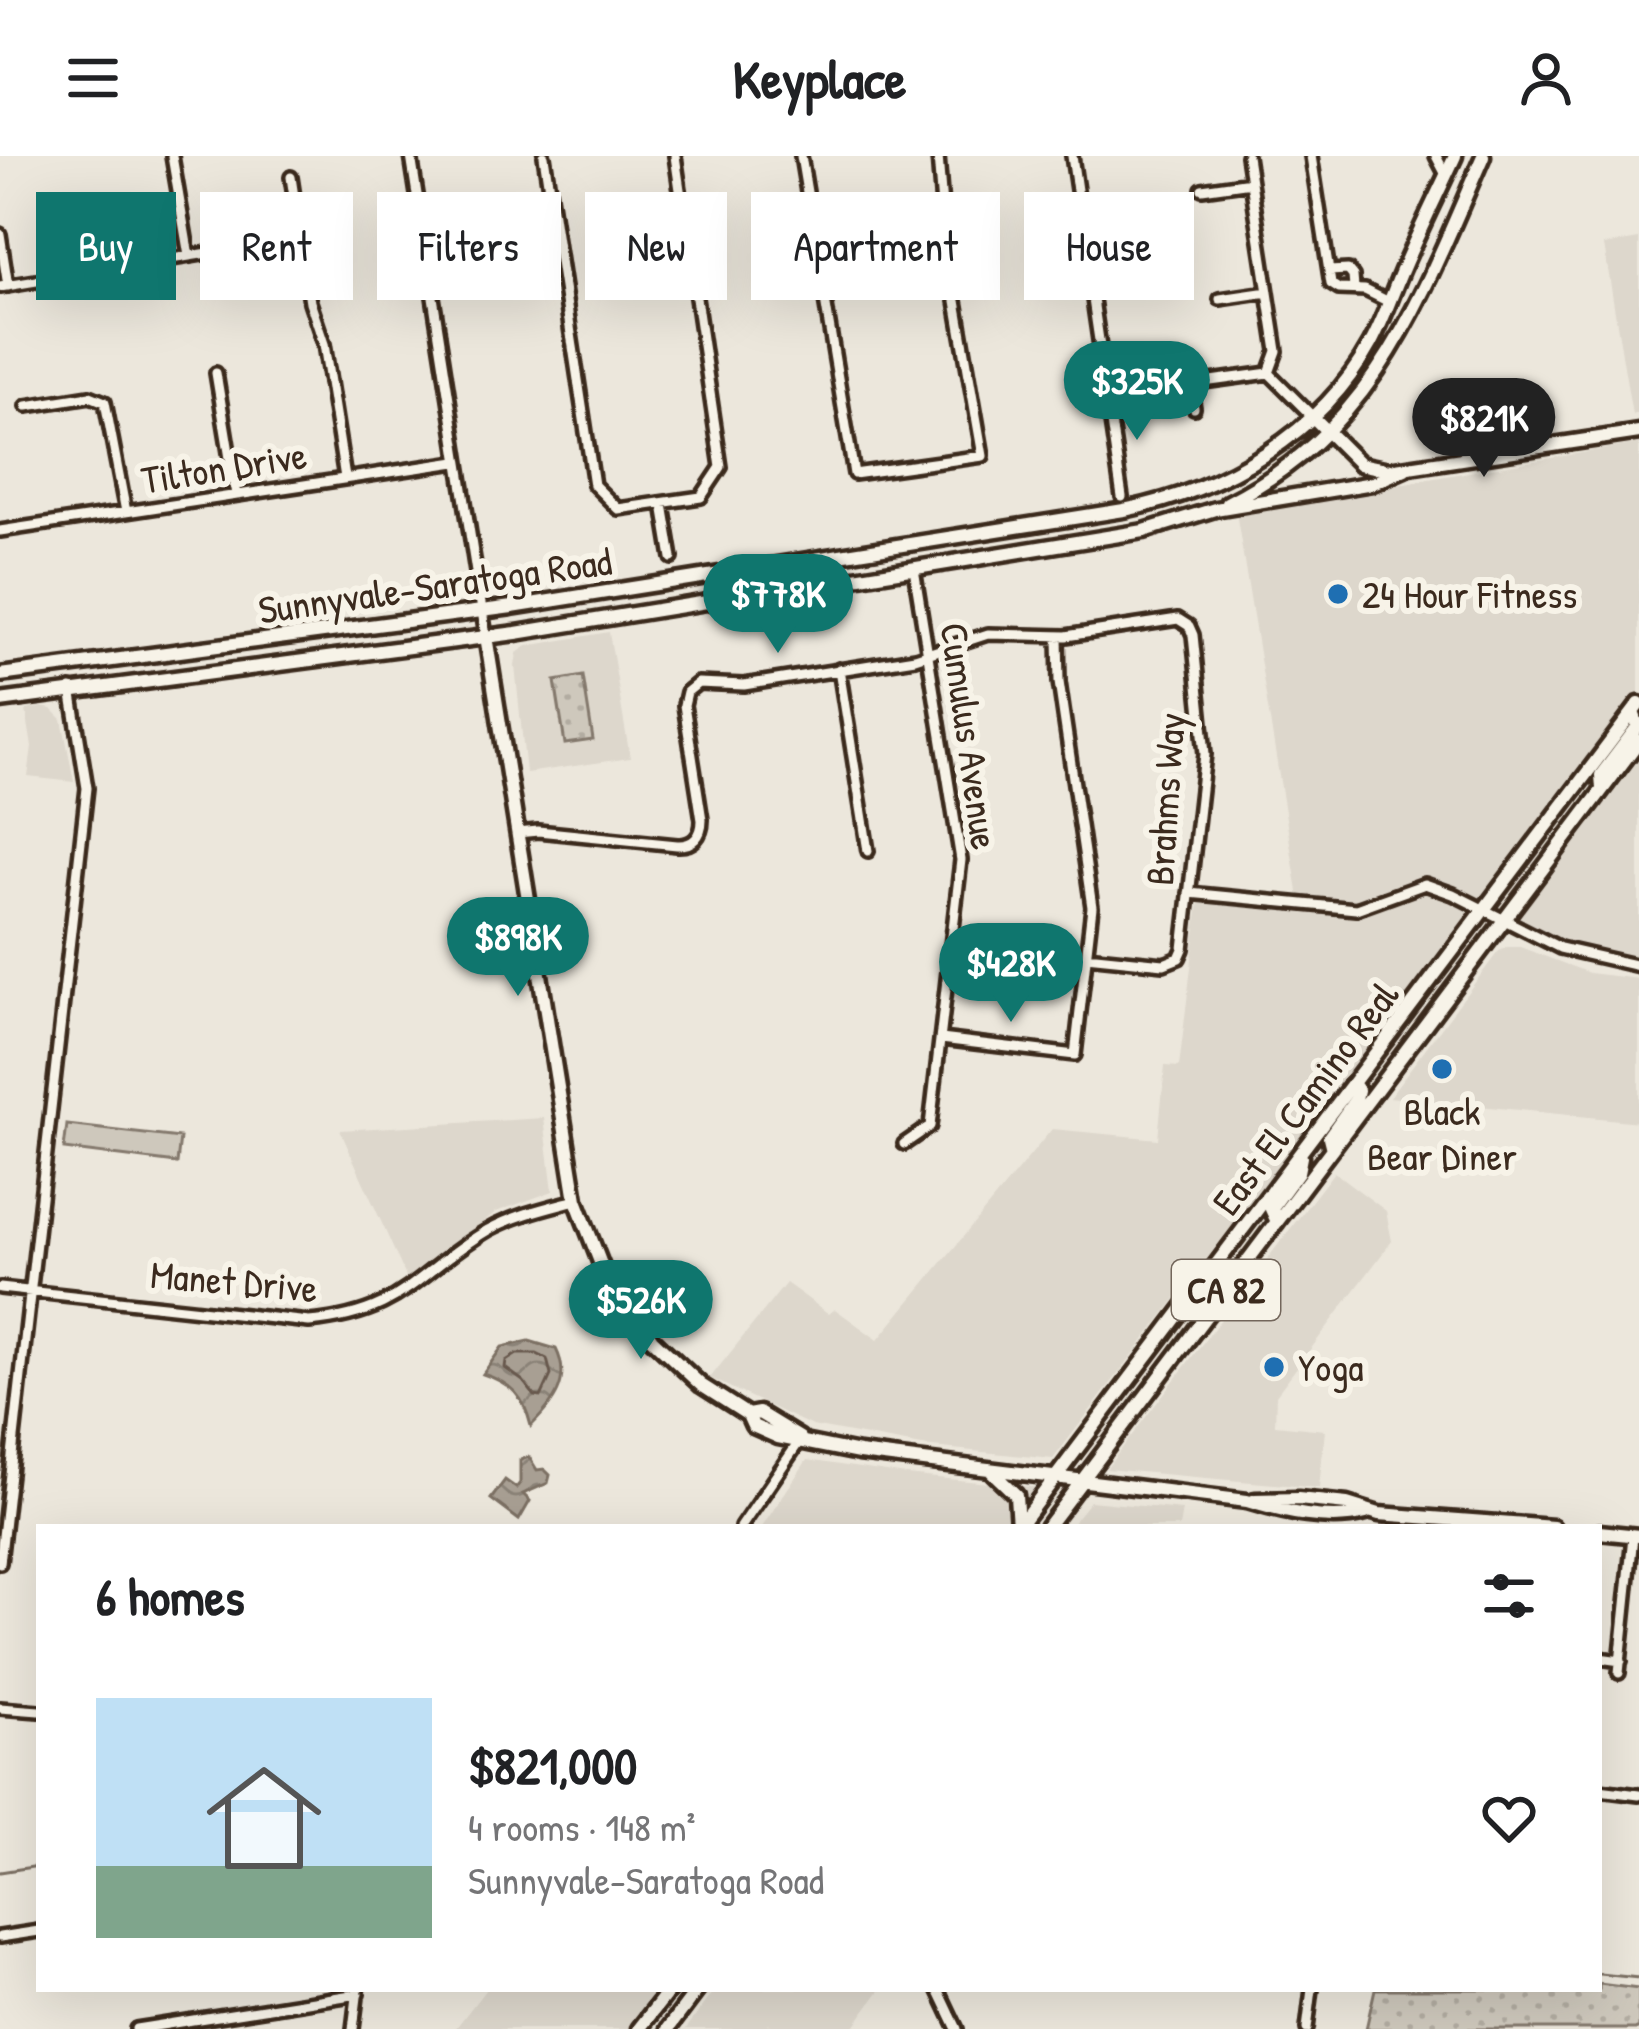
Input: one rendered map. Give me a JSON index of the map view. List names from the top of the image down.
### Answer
{
  "streets": {
    "main road": ["Sunnyvale-Saratoga Road", "East El Camino Real", "CA 82"],
    "street": [
      "Tilton Drive",
      "Cumulus Avenue",
      "Brahms Way",
      "Manet Drive"
    ]
  },
  "crossings": [
    ["Sunnyvale-Saratoga Road", "Cumulus Avenue"]
  ],
  "places": ["24 Hour Fitness", "Black Bear Diner", "Yoga"],
  "page": {
    "header": "Keyplace",
    "chip": [
      "Buy",
      "Rent",
      "Filters",
      "New",
      "Apartment",
      "House"
    ],
    "price": [
      "$325K",
      "$821K",
      "$778K",
      "$898K",
      "$428K",
      "$526K"
    ],
    "heading": "6 homes",
    "list": [
      {
        "name": "$821,000",
        "note": "4 rooms · 148 m² · Sunnyvale-Saratoga Road"
      }
    ]
  }
}
